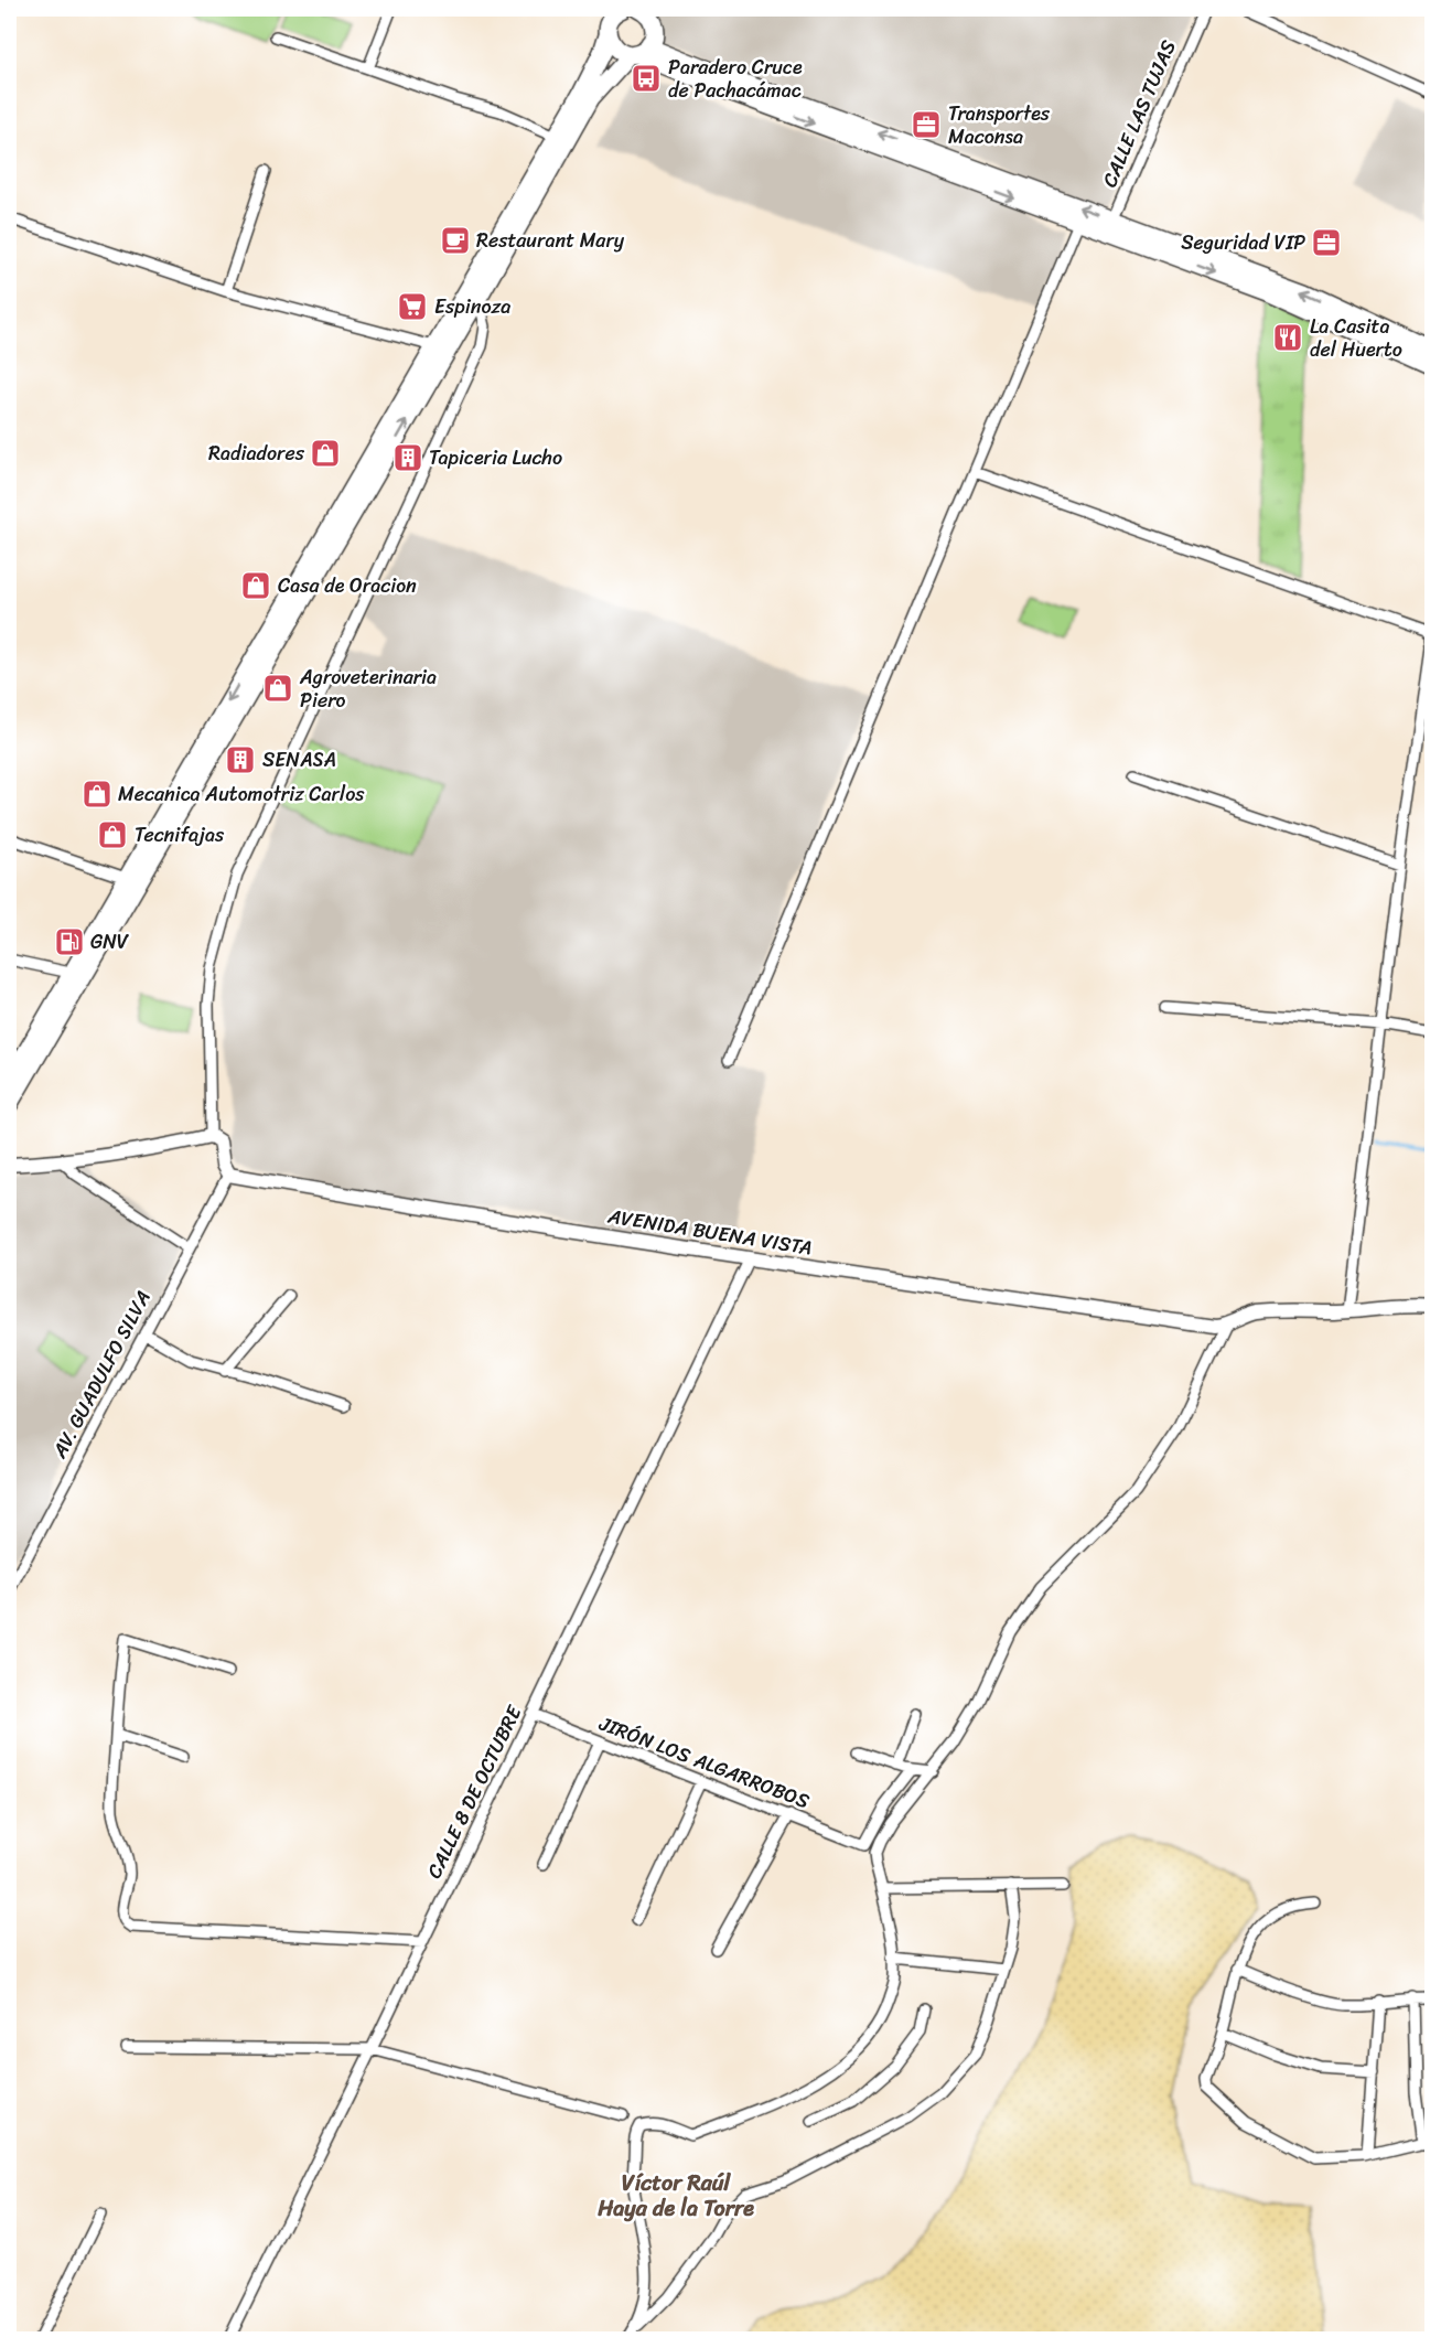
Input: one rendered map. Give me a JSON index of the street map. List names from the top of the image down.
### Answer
{
  "streets": {
    "street": [
      "CALLE LAS TUJAS",
      "AVENIDA BUENA VISTA",
      "AV. GUADULFO SILVA",
      "JIRÓN LOS ALGARROBOS",
      "CALLE 8 DE OCTUBRE"
    ]
  },
  "crossings": [
    ["AVENIDA BUENA VISTA", "AV. GUADULFO SILVA"],
    ["AVENIDA BUENA VISTA", "CALLE 8 DE OCTUBRE"],
    ["JIRÓN LOS ALGARROBOS", "CALLE 8 DE OCTUBRE"]
  ],
  "districts": ["Víctor Raúl Haya de la Torre"],
  "places": {
    "bus stop": ["Paradero Cruce de Pachacámac"],
    "office": ["Transportes Maconsa", "Seguridad VIP"],
    "cafe": ["Restaurant Mary"],
    "supermarket": ["Espinoza"],
    "restaurant": ["La Casita del Huerto"],
    "shop": [
      "Radiadores",
      "Casa de Oracion",
      "Agroveterinaria Piero",
      "Mecanica Automotriz Carlos",
      "Tecnifajas"
    ],
    "building": ["Tapiceria Lucho", "SENASA"],
    "fuel station": ["GNV"]
  }
}
